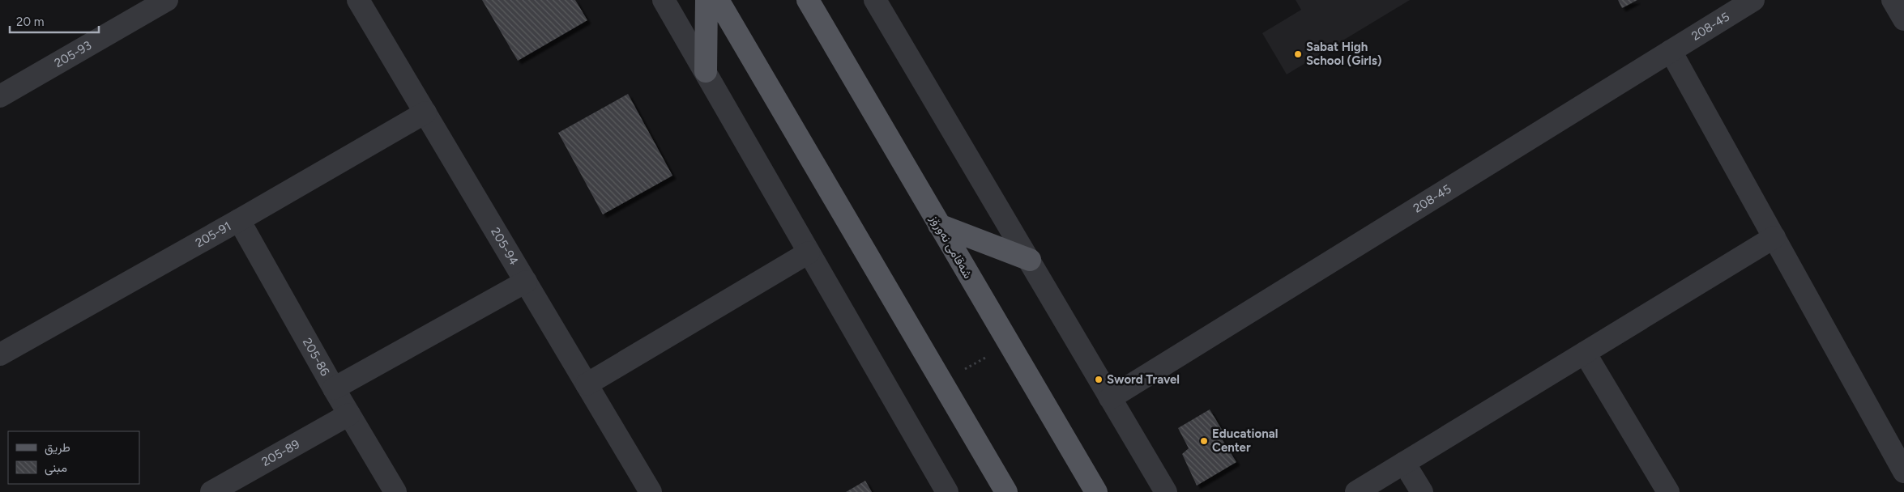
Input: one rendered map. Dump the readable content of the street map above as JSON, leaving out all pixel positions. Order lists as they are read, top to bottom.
{
  "streets": {
    "main road": ["شەقامی نەورۆز"],
    "street": [
      "208-45",
      "205-93",
      "205-91",
      "205-94",
      "205-86",
      "205-89"
    ]
  },
  "crossings": [
    ["205-91", "205-94"],
    ["205-91", "205-86"],
    ["205-86", "205-89"]
  ],
  "places": ["Sabat High School (Girls)", "Sword Travel", "Educational Center"],
  "legend": ["طريق", "مبنى"],
  "scale_bar": "20 m"
}
